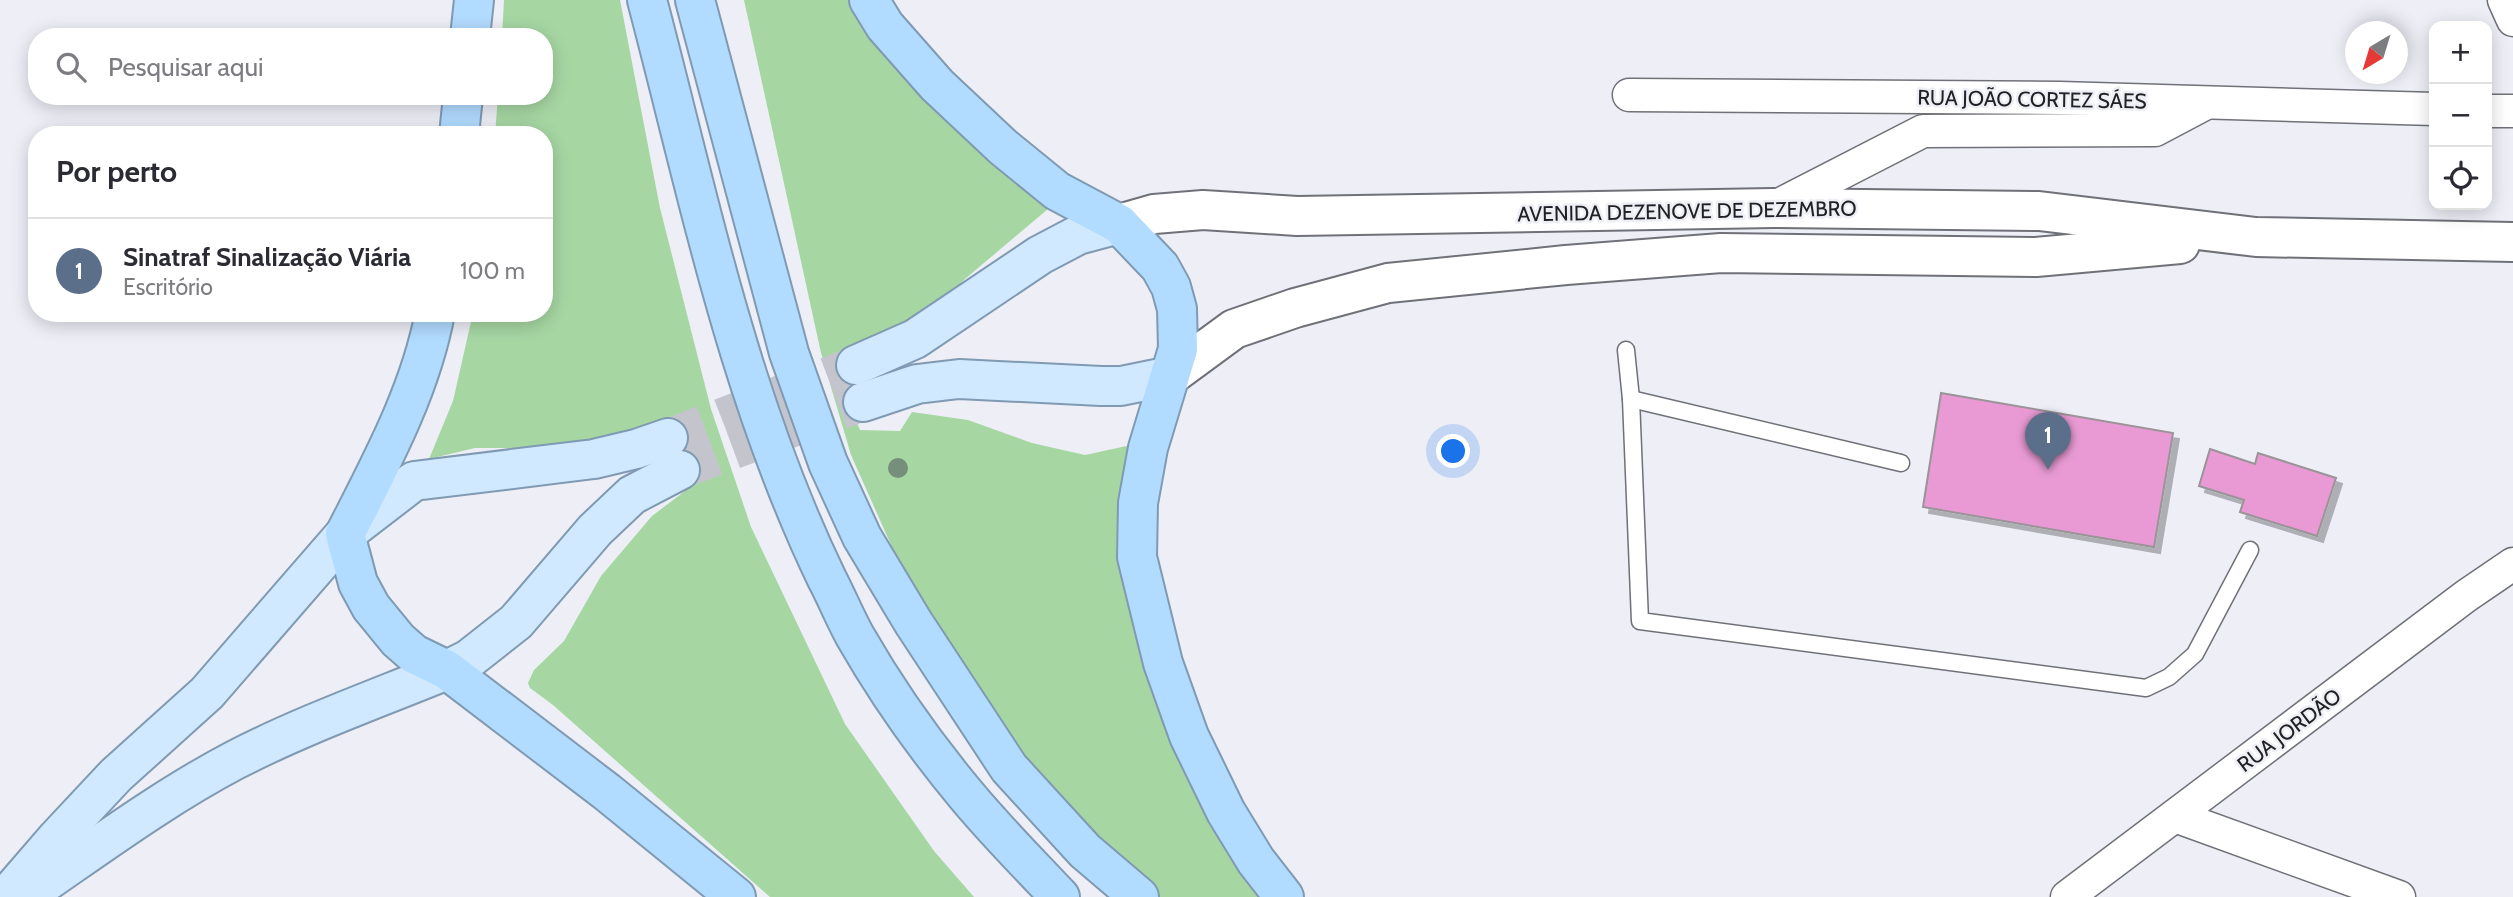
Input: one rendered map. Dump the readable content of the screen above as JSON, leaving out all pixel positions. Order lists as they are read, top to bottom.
{
  "streets": {
    "main road": ["AVENIDA DEZENOVE DE DEZEMBRO"],
    "street": ["RUA JOÃO CORTEZ SÁES", "RUA JORDÃO"]
  },
  "north": "bottom left",
  "page": {
    "map_buttons": ["+", "−"],
    "search": "Pesquisar aqui",
    "heading": "Por perto",
    "list": [
      {
        "mark": "1",
        "name": "Sinatraf Sinalização Viária",
        "note": "Escritório",
        "value": "100 m"
      }
    ],
    "pins": "1"
  }
}
